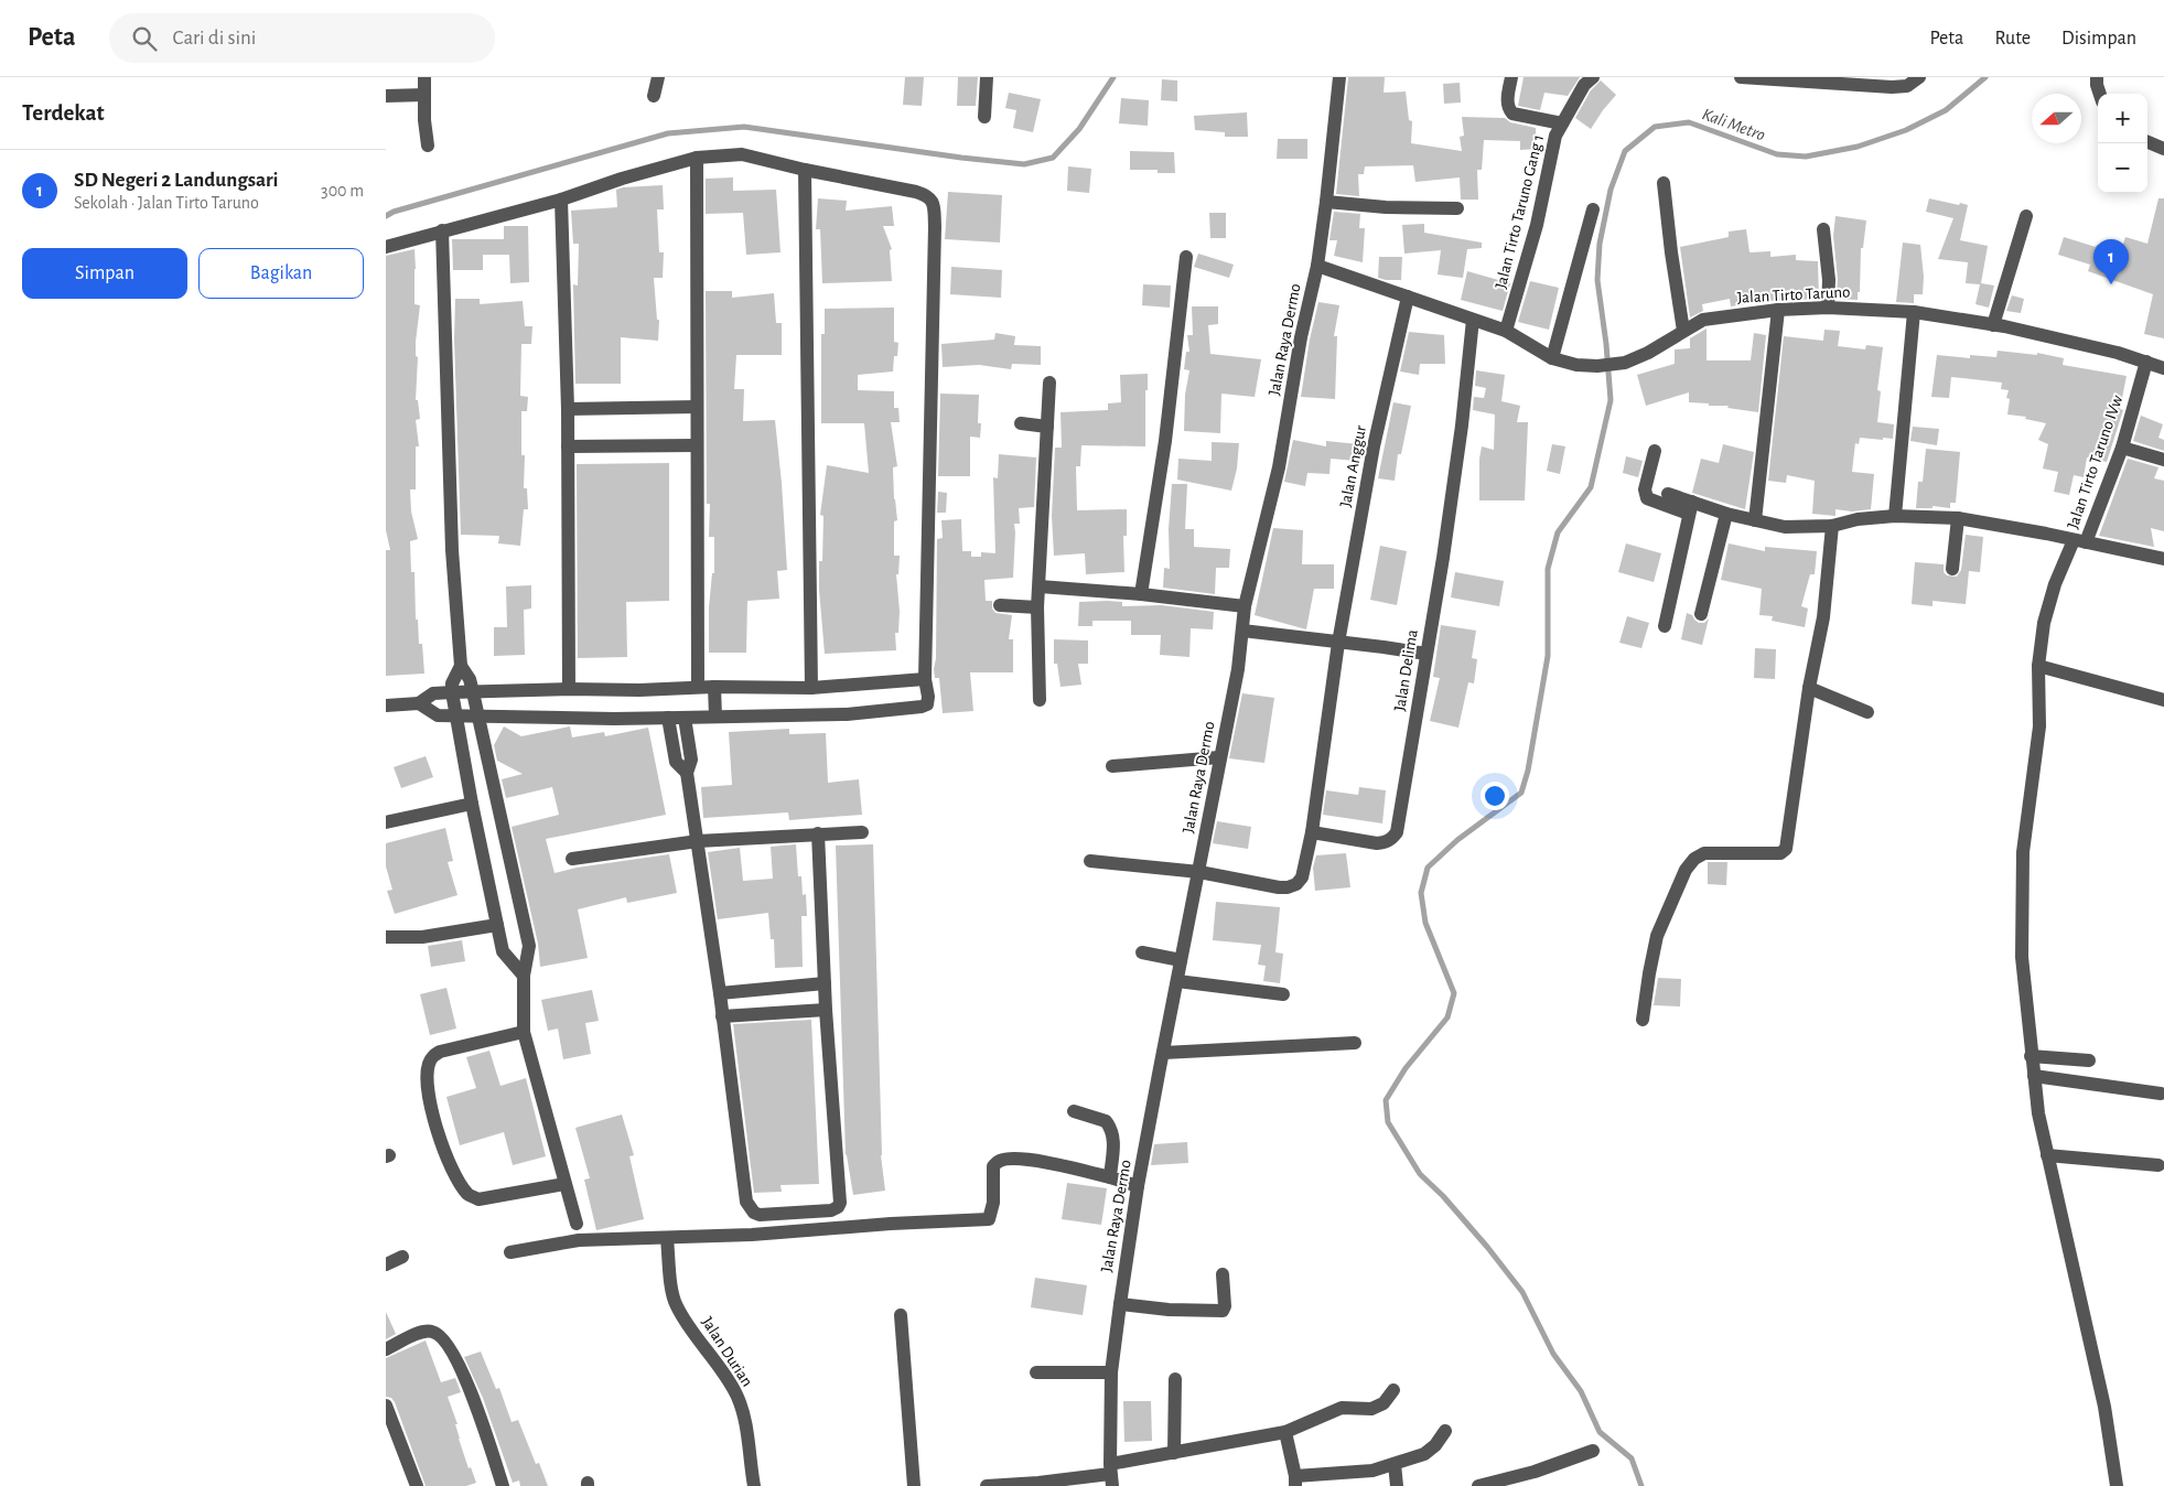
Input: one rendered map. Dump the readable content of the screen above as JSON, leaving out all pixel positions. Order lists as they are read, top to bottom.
{
  "streets": {
    "street": [
      "Jalan Tirto Taruno Gang 1",
      "Jalan Tirto Taruno",
      "Jalan Raya Dermo",
      "Jalan Tirto Taruno IVw",
      "Jalan Anggur",
      "Jalan Delima",
      "Jalan Durian"
    ]
  },
  "crossings": [
    ["Jalan Tirto Taruno Gang 1", "Jalan Tirto Taruno"],
    ["Jalan Tirto Taruno", "Jalan Raya Dermo"],
    ["Jalan Tirto Taruno", "Jalan Tirto Taruno IVw"],
    ["Jalan Tirto Taruno", "Jalan Anggur"],
    ["Jalan Tirto Taruno", "Jalan Delima"],
    ["Jalan Raya Dermo", "Jalan Anggur"],
    ["Jalan Anggur", "Jalan Delima"]
  ],
  "water": ["Kali Metro"],
  "north": "left",
  "page": {
    "header": "Peta",
    "search": "Cari di sini",
    "nav": ["Peta", "Rute", "Disimpan"],
    "heading": "Terdekat",
    "map_buttons": ["+", "−"],
    "list": [
      {
        "mark": "1",
        "name": "SD Negeri 2 Landungsari",
        "note": "Sekolah · Jalan Tirto Taruno",
        "value": "300 m"
      }
    ],
    "buttons": ["Simpan", "Bagikan"],
    "pins": "1"
  }
}
